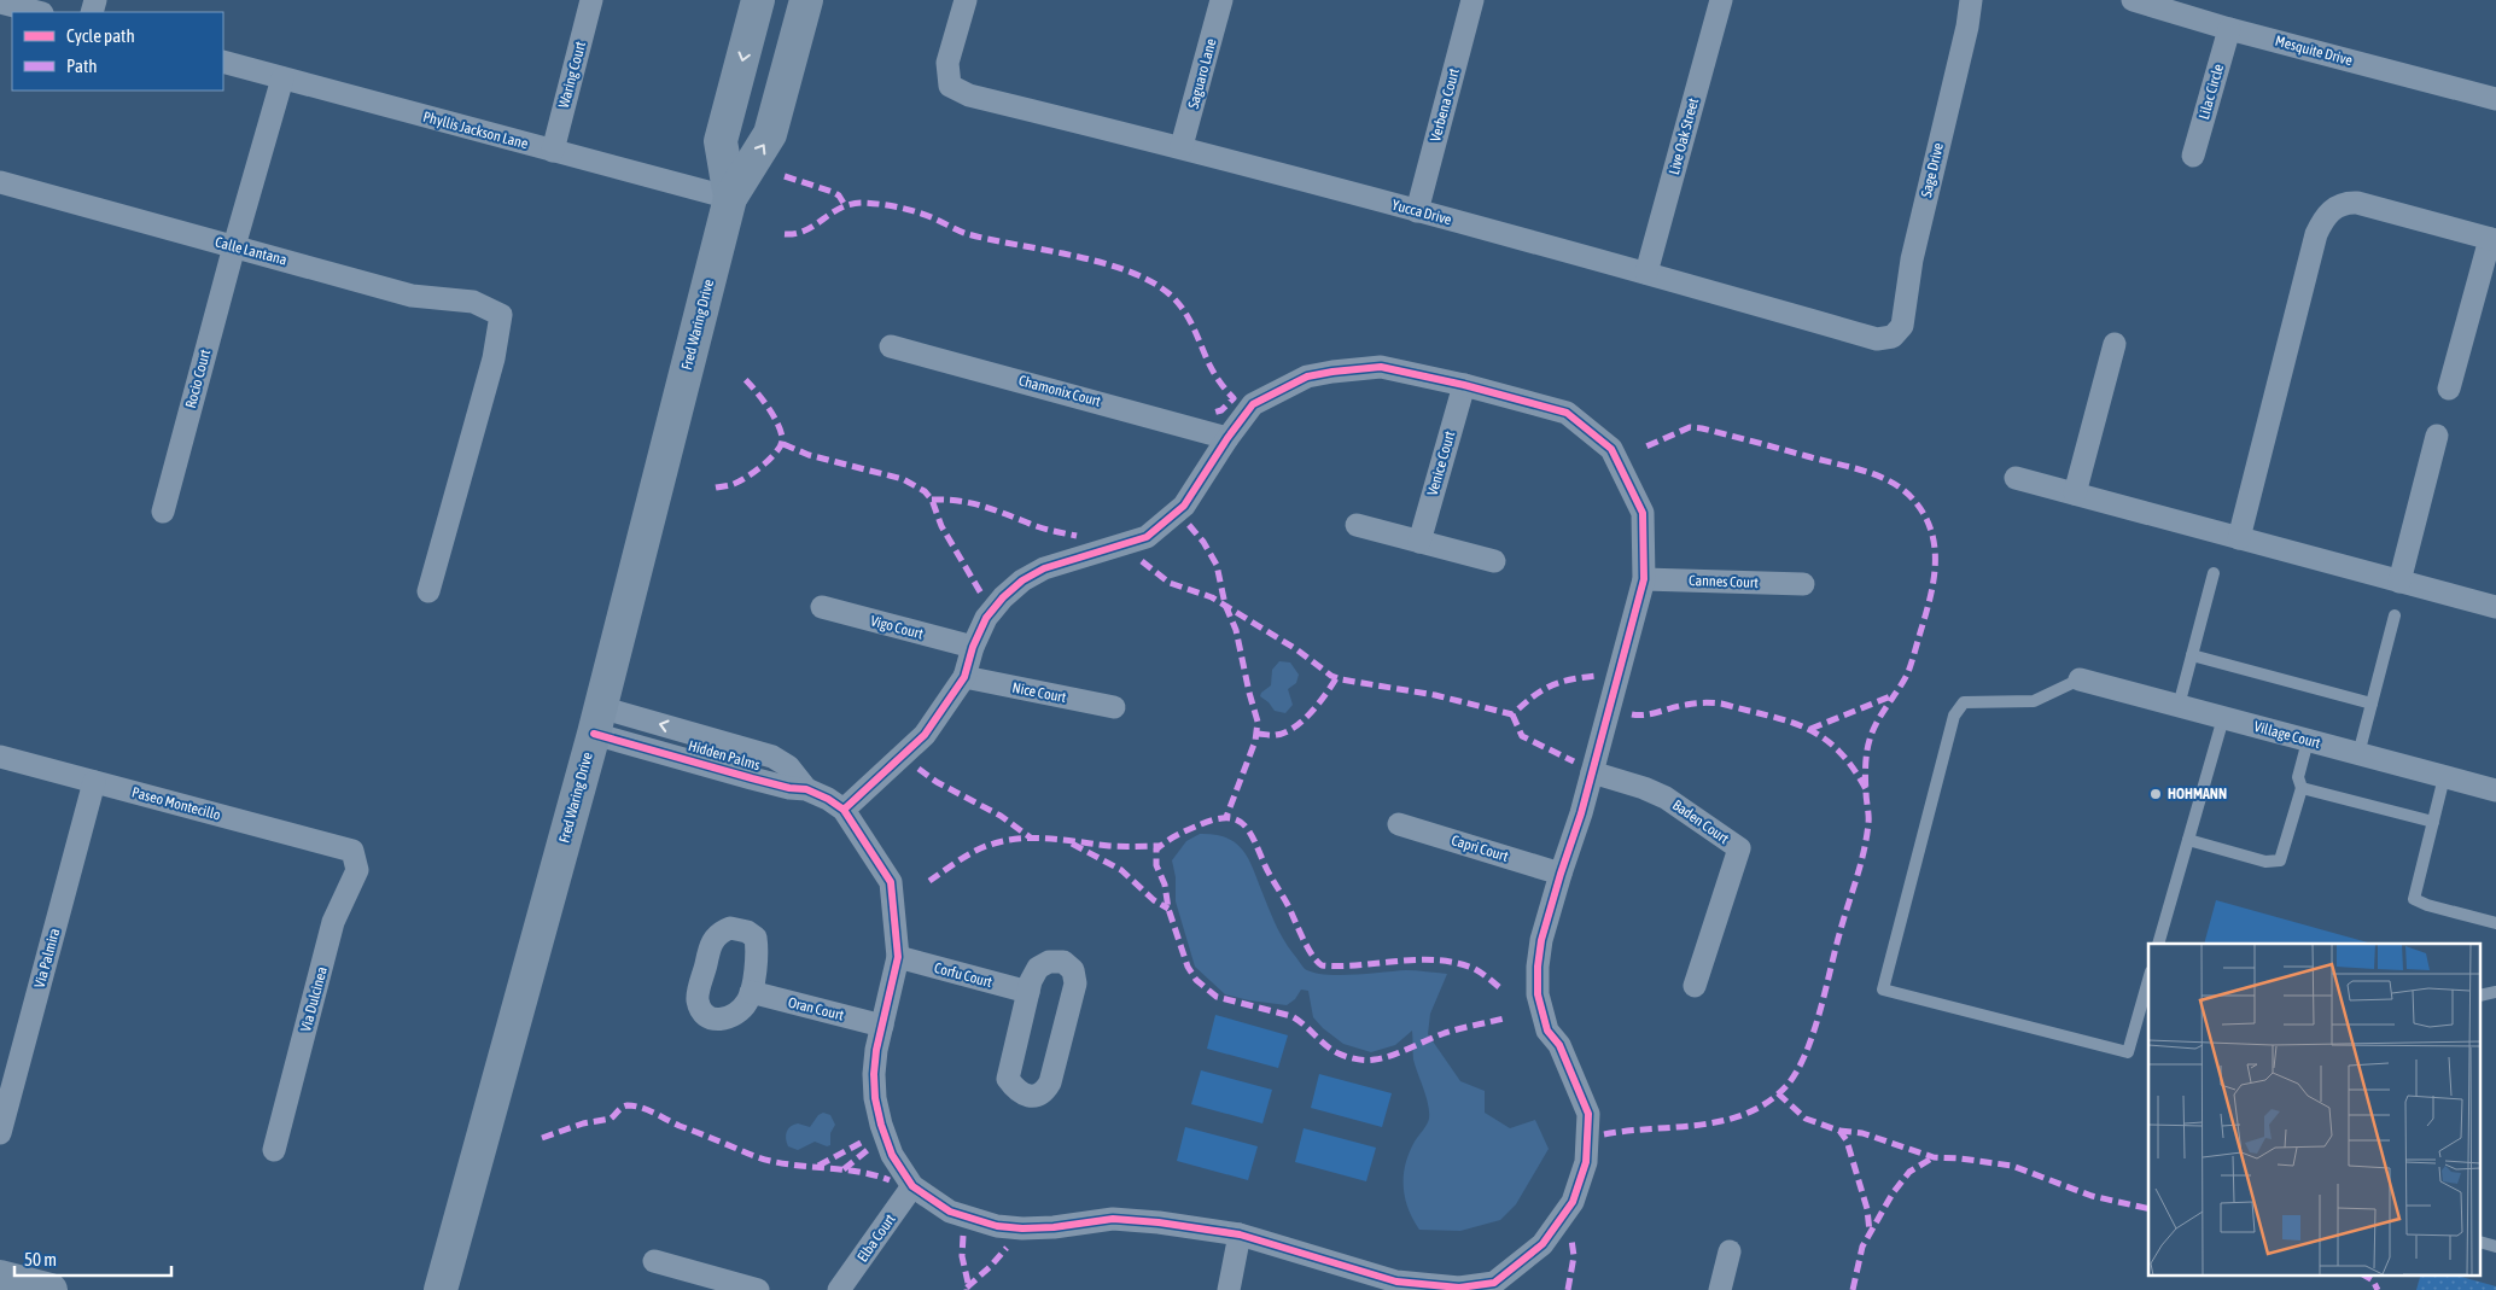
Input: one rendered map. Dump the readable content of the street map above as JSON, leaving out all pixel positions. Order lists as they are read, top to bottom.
{
  "streets": {
    "main road": ["Fred Waring Drive"],
    "street": [
      "Mesquite Drive",
      "Saguaro Lane",
      "Waring Court",
      "Lilac Circle",
      "Verbena Court",
      "Phyllis Jackson Lane",
      "Live Oak Street",
      "Sage Drive",
      "Yucca Drive",
      "Calle Lantana",
      "Rocio Court",
      "Chamonix Court",
      "Venice Court",
      "Cannes Court",
      "Vigo Court",
      "Nice Court",
      "Village Court",
      "Hidden Palms",
      "Paseo Montecillo",
      "Baden Court",
      "Capri Court",
      "Via Palmira",
      "Corfu Court",
      "Via Dulcinea",
      "Oran Court",
      "Elba Court"
    ]
  },
  "crossings": [
    ["Mesquite Drive", "Lilac Circle"],
    ["Saguaro Lane", "Yucca Drive"],
    ["Waring Court", "Phyllis Jackson Lane"],
    ["Verbena Court", "Yucca Drive"],
    ["Phyllis Jackson Lane", "Fred Waring Drive"],
    ["Phyllis Jackson Lane", "Rocio Court"],
    ["Live Oak Street", "Yucca Drive"],
    ["Sage Drive", "Yucca Drive"],
    ["Calle Lantana", "Rocio Court"],
    ["Fred Waring Drive", "Hidden Palms"],
    ["Paseo Montecillo", "Via Palmira"],
    ["Paseo Montecillo", "Via Dulcinea"]
  ],
  "places": ["HOHMANN"],
  "legend": ["Cycle path", "Path"],
  "scale_bar": "50 m"
}
